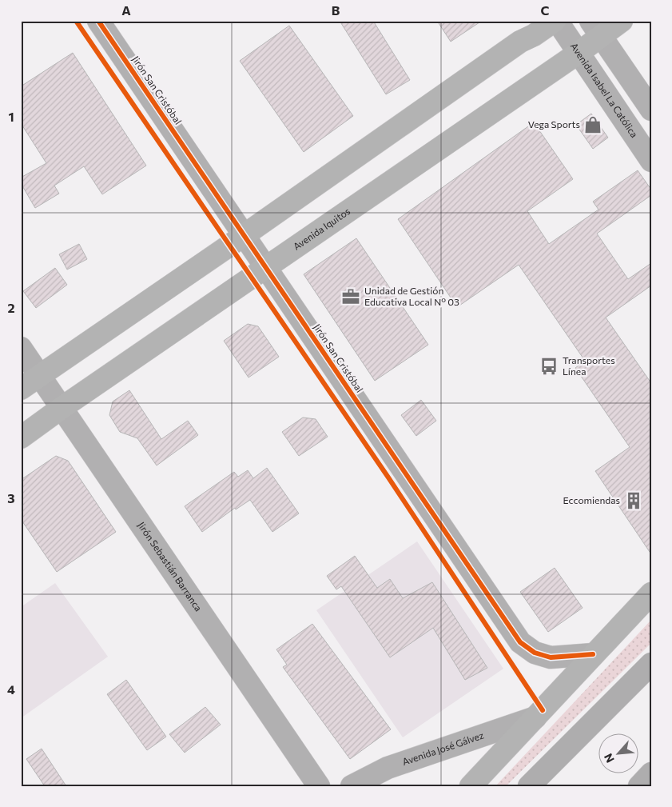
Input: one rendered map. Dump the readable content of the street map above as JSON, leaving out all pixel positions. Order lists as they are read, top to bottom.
{
  "streets": {
    "main road": ["Avenida Iquitos"],
    "street": [
      "Jirón San Cristóbal",
      "Avenida Isabel La Católica",
      "Jirón Sebastián Barranca",
      "Avenida José Gálvez"
    ]
  },
  "crossings": [
    ["Jirón San Cristóbal", "Avenida Iquitos"],
    ["Avenida Isabel La Católica", "Avenida Iquitos"],
    ["Avenida Iquitos", "Jirón Sebastián Barranca"]
  ],
  "places": {
    "shop": ["Vega Sports"],
    "office": ["Unidad de Gestión Educativa Local N° 03"],
    "bus stop": ["Transportes Línea"],
    "building": ["Eccomiendas"]
  },
  "north": "bottom left",
  "grid": {
    "columns": ["A", "B", "C"],
    "rows": [
      "1",
      "2",
      "3",
      "4"
    ]
  }
}
